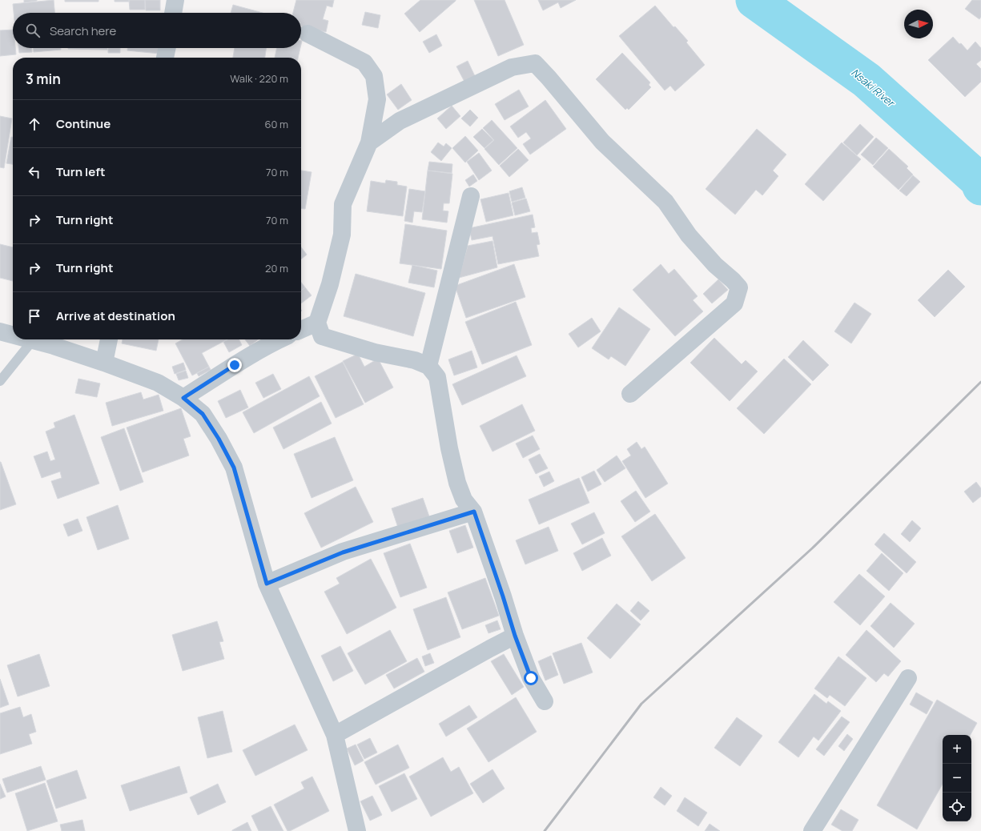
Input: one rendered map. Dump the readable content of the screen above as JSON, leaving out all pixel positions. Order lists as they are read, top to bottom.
{
  "water": ["Nsaki River"],
  "north": "right",
  "page": {
    "search": "Search here",
    "heading": ["3 min", "Walk · 220 m"],
    "list": [
      ["Continue", "60 m"],
      ["Turn left", "70 m"],
      ["Turn right", "70 m"],
      ["Turn right", "20 m"],
      "Arrive at destination"
    ],
    "map_buttons": ["+", "−"]
  }
}
